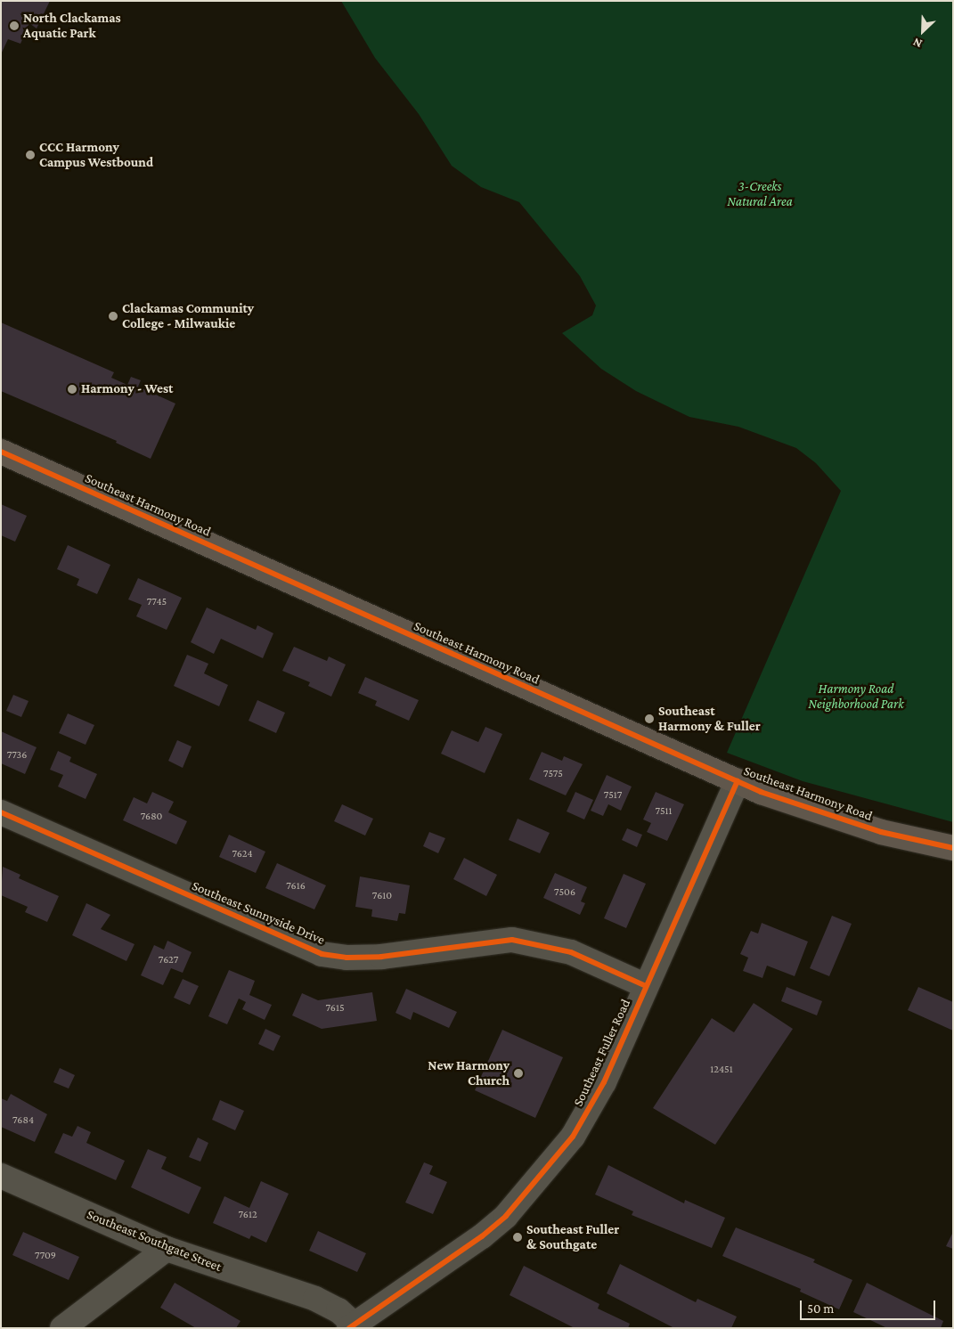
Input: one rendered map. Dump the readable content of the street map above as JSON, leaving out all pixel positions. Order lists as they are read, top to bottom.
{
  "streets": {
    "main road": ["Southeast Harmony Road"],
    "street": ["Southeast Sunnyside Drive", "Southeast Fuller Road", "Southeast Southgate Street"]
  },
  "crossings": [
    ["Southeast Harmony Road", "Southeast Fuller Road"],
    ["Southeast Sunnyside Drive", "Southeast Fuller Road"],
    ["Southeast Fuller Road", "Southeast Southgate Street"]
  ],
  "parks": ["3-Creeks Natural Area", "Harmony Road Neighborhood Park"],
  "places": [
    "North Clackamas Aquatic Park",
    "CCC Harmony Campus Westbound",
    "Clackamas Community College - Milwaukie",
    "Harmony - West",
    "Southeast Harmony & Fuller",
    "New Harmony Church",
    "Southeast Fuller & Southgate"
  ],
  "house_numbers": [
    "7745",
    "7736",
    "7575",
    "7517",
    "7511",
    "7680",
    "7624",
    "7616",
    "7506",
    "7610",
    "7627",
    "7615",
    "12451",
    "7684",
    "7612",
    "7709"
  ],
  "scale_bar": "50 m",
  "north": "bottom left"
}
